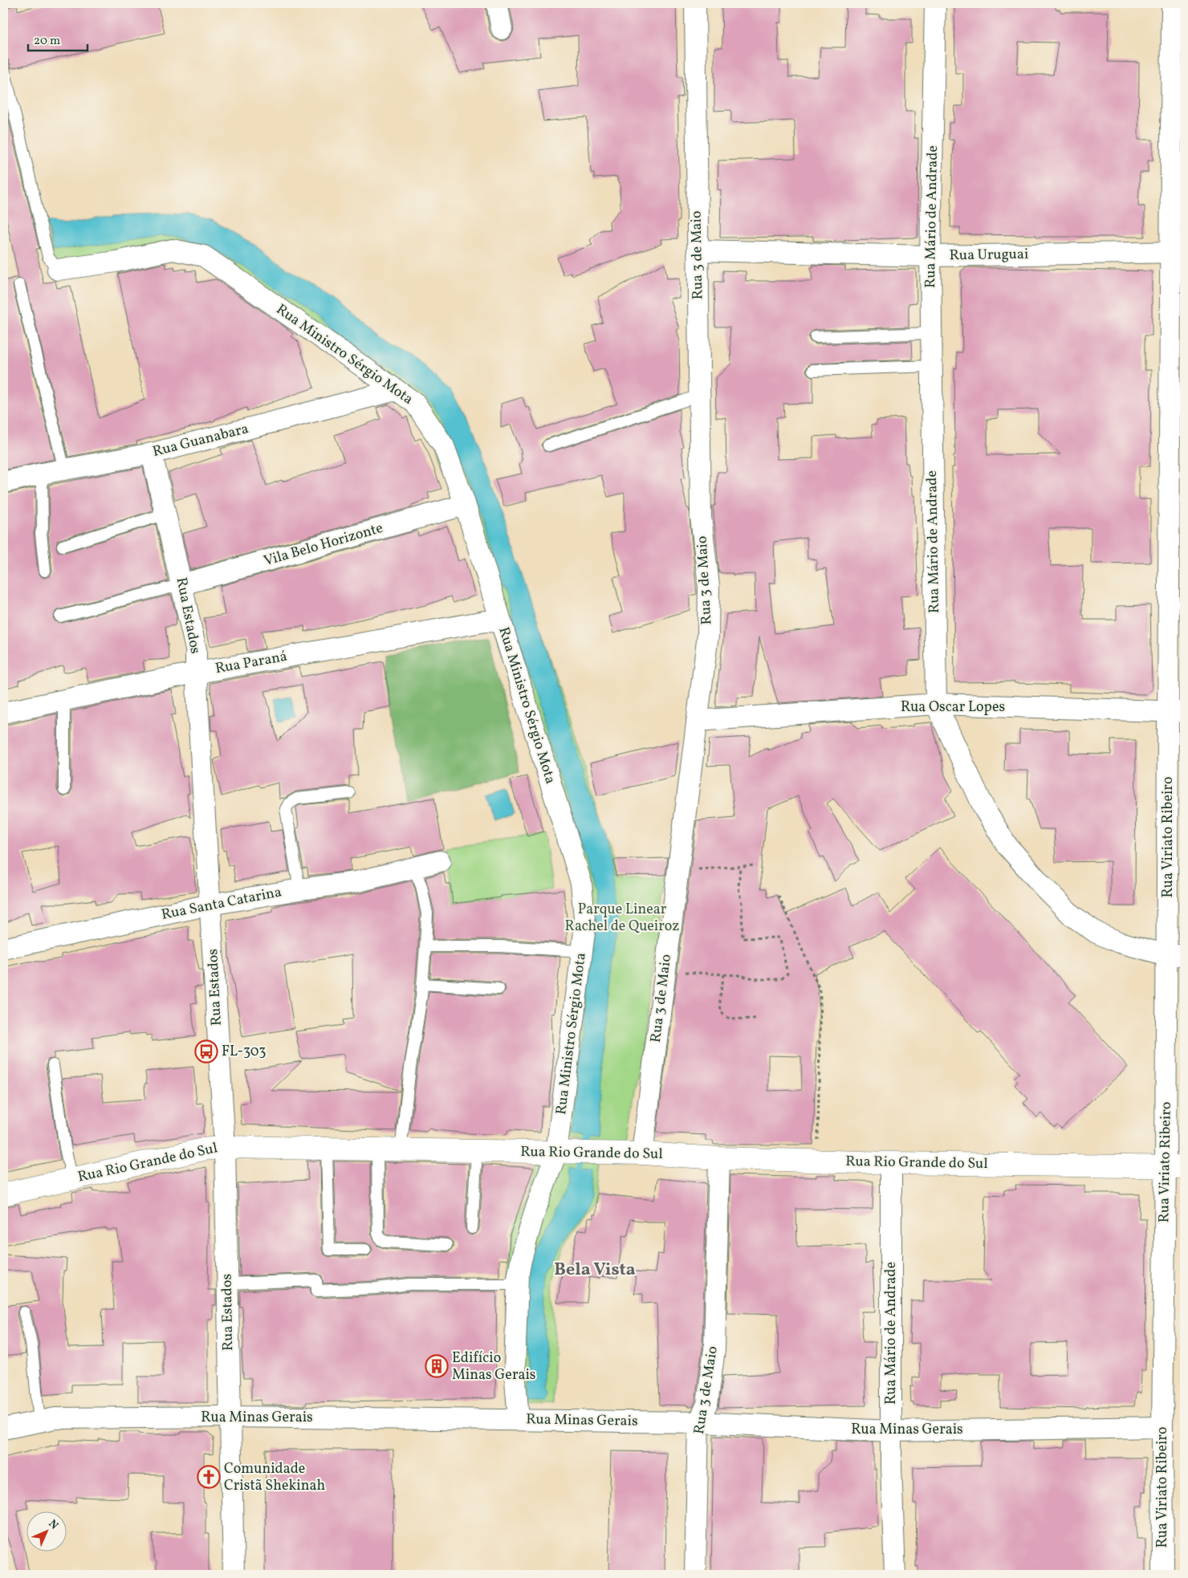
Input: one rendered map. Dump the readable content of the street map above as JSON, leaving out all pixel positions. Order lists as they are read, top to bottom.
{
  "streets": {
    "street": [
      "Rua Mário de Andrade",
      "Rua 3 de Maio",
      "Rua Uruguai",
      "Rua Ministro Sérgio Mota",
      "Rua Guanabara",
      "Vila Belo Horizonte",
      "Rua Estados",
      "Rua Paraná",
      "Rua Oscar Lopes",
      "Rua Viriato Ribeiro",
      "Rua Santa Catarina",
      "Rua Rio Grande do Sul",
      "Rua Minas Gerais"
    ]
  },
  "crossings": [
    ["Rua Mário de Andrade", "Rua Uruguai"],
    ["Rua Mário de Andrade", "Rua Oscar Lopes"],
    ["Rua Mário de Andrade", "Rua Viriato Ribeiro"],
    ["Rua Mário de Andrade", "Rua Rio Grande do Sul"],
    ["Rua Mário de Andrade", "Rua Minas Gerais"],
    ["Rua 3 de Maio", "Rua Uruguai"],
    ["Rua 3 de Maio", "Rua Oscar Lopes"],
    ["Rua 3 de Maio", "Rua Rio Grande do Sul"],
    ["Rua 3 de Maio", "Rua Minas Gerais"],
    ["Rua Uruguai", "Rua Viriato Ribeiro"],
    ["Rua Ministro Sérgio Mota", "Rua Guanabara"],
    ["Rua Ministro Sérgio Mota", "Vila Belo Horizonte"],
    ["Rua Ministro Sérgio Mota", "Rua Paraná"],
    ["Rua Ministro Sérgio Mota", "Rua Rio Grande do Sul"],
    ["Rua Ministro Sérgio Mota", "Rua Minas Gerais"],
    ["Rua Guanabara", "Rua Estados"],
    ["Vila Belo Horizonte", "Rua Estados"],
    ["Rua Estados", "Rua Paraná"],
    ["Rua Estados", "Rua Santa Catarina"],
    ["Rua Estados", "Rua Rio Grande do Sul"],
    ["Rua Estados", "Rua Minas Gerais"],
    ["Rua Oscar Lopes", "Rua Viriato Ribeiro"],
    ["Rua Viriato Ribeiro", "Rua Rio Grande do Sul"],
    ["Rua Viriato Ribeiro", "Rua Minas Gerais"]
  ],
  "districts": ["Bela Vista"],
  "parks": ["Parque Linear Rachel de Queiroz"],
  "places": {
    "bus stop": ["FL-303"],
    "building": ["Edifício Minas Gerais"],
    "church": ["Comunidade Cristã Shekinah"]
  },
  "scale_bar": "20 m",
  "north": "top right"
}
